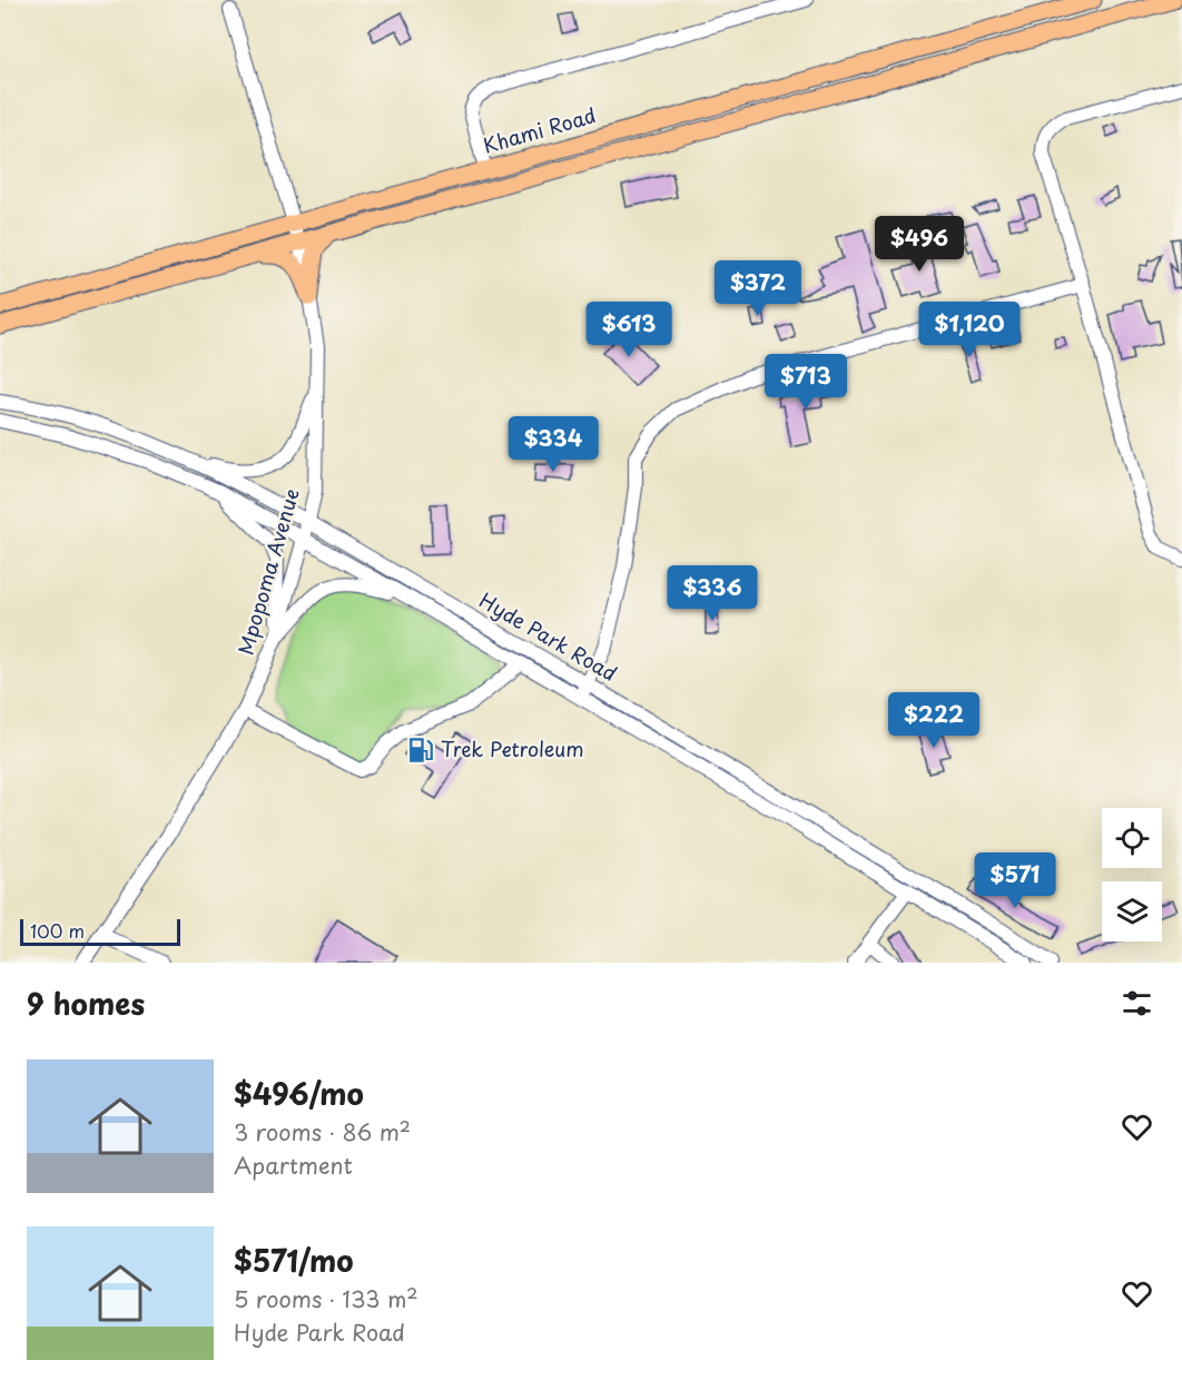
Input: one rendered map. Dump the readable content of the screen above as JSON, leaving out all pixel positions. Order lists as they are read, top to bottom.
{
  "streets": {
    "main road": ["Khami Road"],
    "street": ["Mpopoma Avenue", "Hyde Park Road"]
  },
  "crossings": [
    ["Khami Road", "Mpopoma Avenue"],
    ["Mpopoma Avenue", "Hyde Park Road"]
  ],
  "places": {
    "fuel station": ["Trek Petroleum"]
  },
  "scale_bar": "100 m",
  "page": {
    "price": [
      "$496",
      "$372",
      "$613",
      "$1,120",
      "$713",
      "$334",
      "$336",
      "$222",
      "$571"
    ],
    "scale": "100 m",
    "heading": "9 homes",
    "list": [
      {
        "name": "$496/mo",
        "note": "3 rooms · 86 m² · Apartment"
      },
      {
        "name": "$571/mo",
        "note": "5 rooms · 133 m² · Hyde Park Road"
      }
    ]
  }
}
